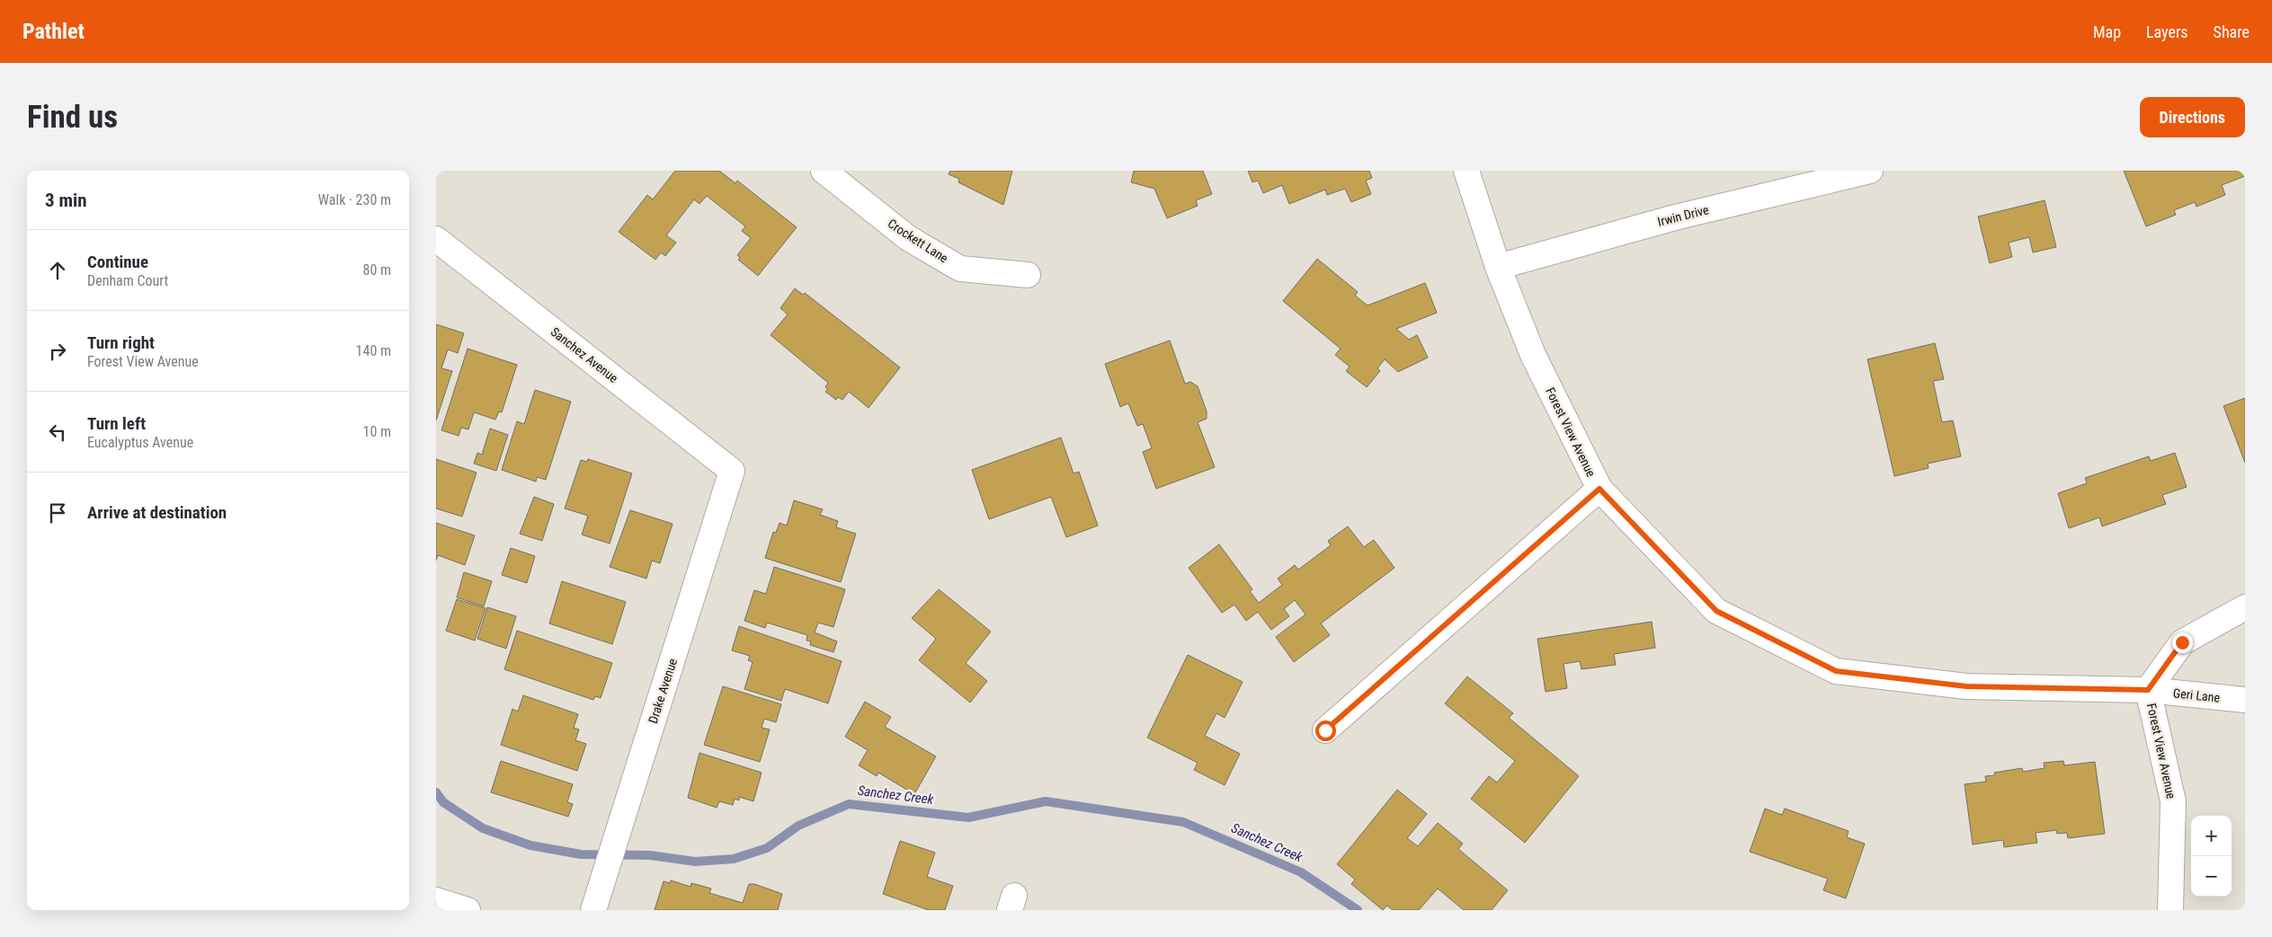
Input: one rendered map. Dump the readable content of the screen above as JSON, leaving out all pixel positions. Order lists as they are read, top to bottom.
{
  "streets": {
    "street": [
      "Irwin Drive",
      "Crockett Lane",
      "Sanchez Avenue",
      "Forest View Avenue",
      "Drake Avenue",
      "Geri Lane"
    ]
  },
  "crossings": [
    ["Irwin Drive", "Forest View Avenue"],
    ["Sanchez Avenue", "Drake Avenue"],
    ["Forest View Avenue", "Geri Lane"]
  ],
  "water": ["Sanchez Creek"],
  "page": {
    "header": "Pathlet",
    "nav": ["Map", "Layers", "Share"],
    "buttons": "Directions",
    "title": "Find us",
    "heading": ["3 min", "Walk · 230 m"],
    "list": [
      ["Continue", "Denham Court", "80 m"],
      ["Turn right", "Forest View Avenue", "140 m"],
      ["Turn left", "Eucalyptus Avenue", "10 m"],
      "Arrive at destination"
    ],
    "map_buttons": ["+", "−"]
  }
}
